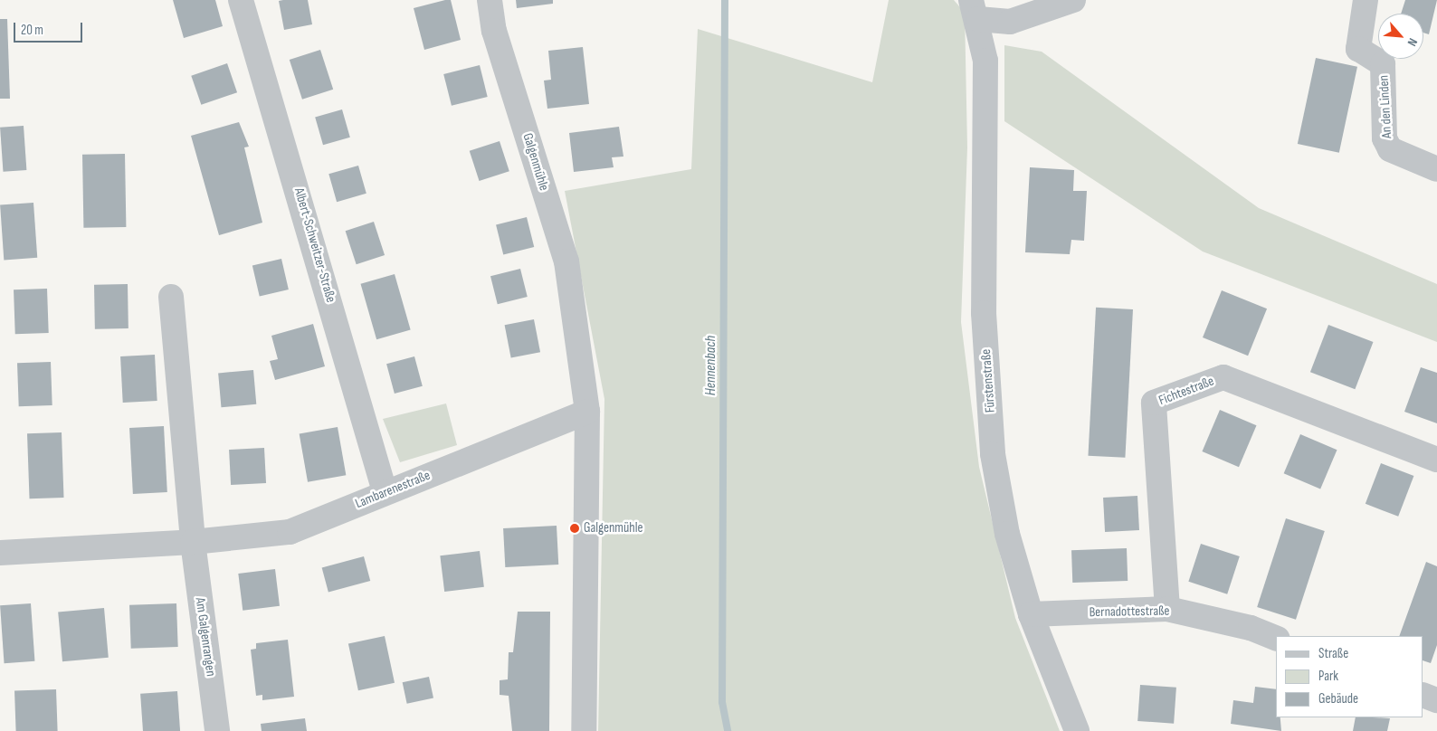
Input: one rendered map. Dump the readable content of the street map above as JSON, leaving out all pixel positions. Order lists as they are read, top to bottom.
{
  "streets": {
    "street": [
      "An den Linden",
      "Galgenmühle",
      "Albert-Schweitzer-Straße",
      "Fürstenstraße",
      "Fichtestraße",
      "Lambarenestraße",
      "Bernadottestraße",
      "Am Galgenrangen"
    ]
  },
  "crossings": [
    ["Galgenmühle", "Lambarenestraße"],
    ["Albert-Schweitzer-Straße", "Lambarenestraße"],
    ["Fürstenstraße", "Bernadottestraße"],
    ["Fichtestraße", "Bernadottestraße"],
    ["Lambarenestraße", "Am Galgenrangen"]
  ],
  "water": ["Hennenbach"],
  "places": ["Galgenmühle"],
  "legend": ["Straße", "Park", "Gebäude"],
  "scale_bar": "20 m",
  "north": "bottom right"
}
